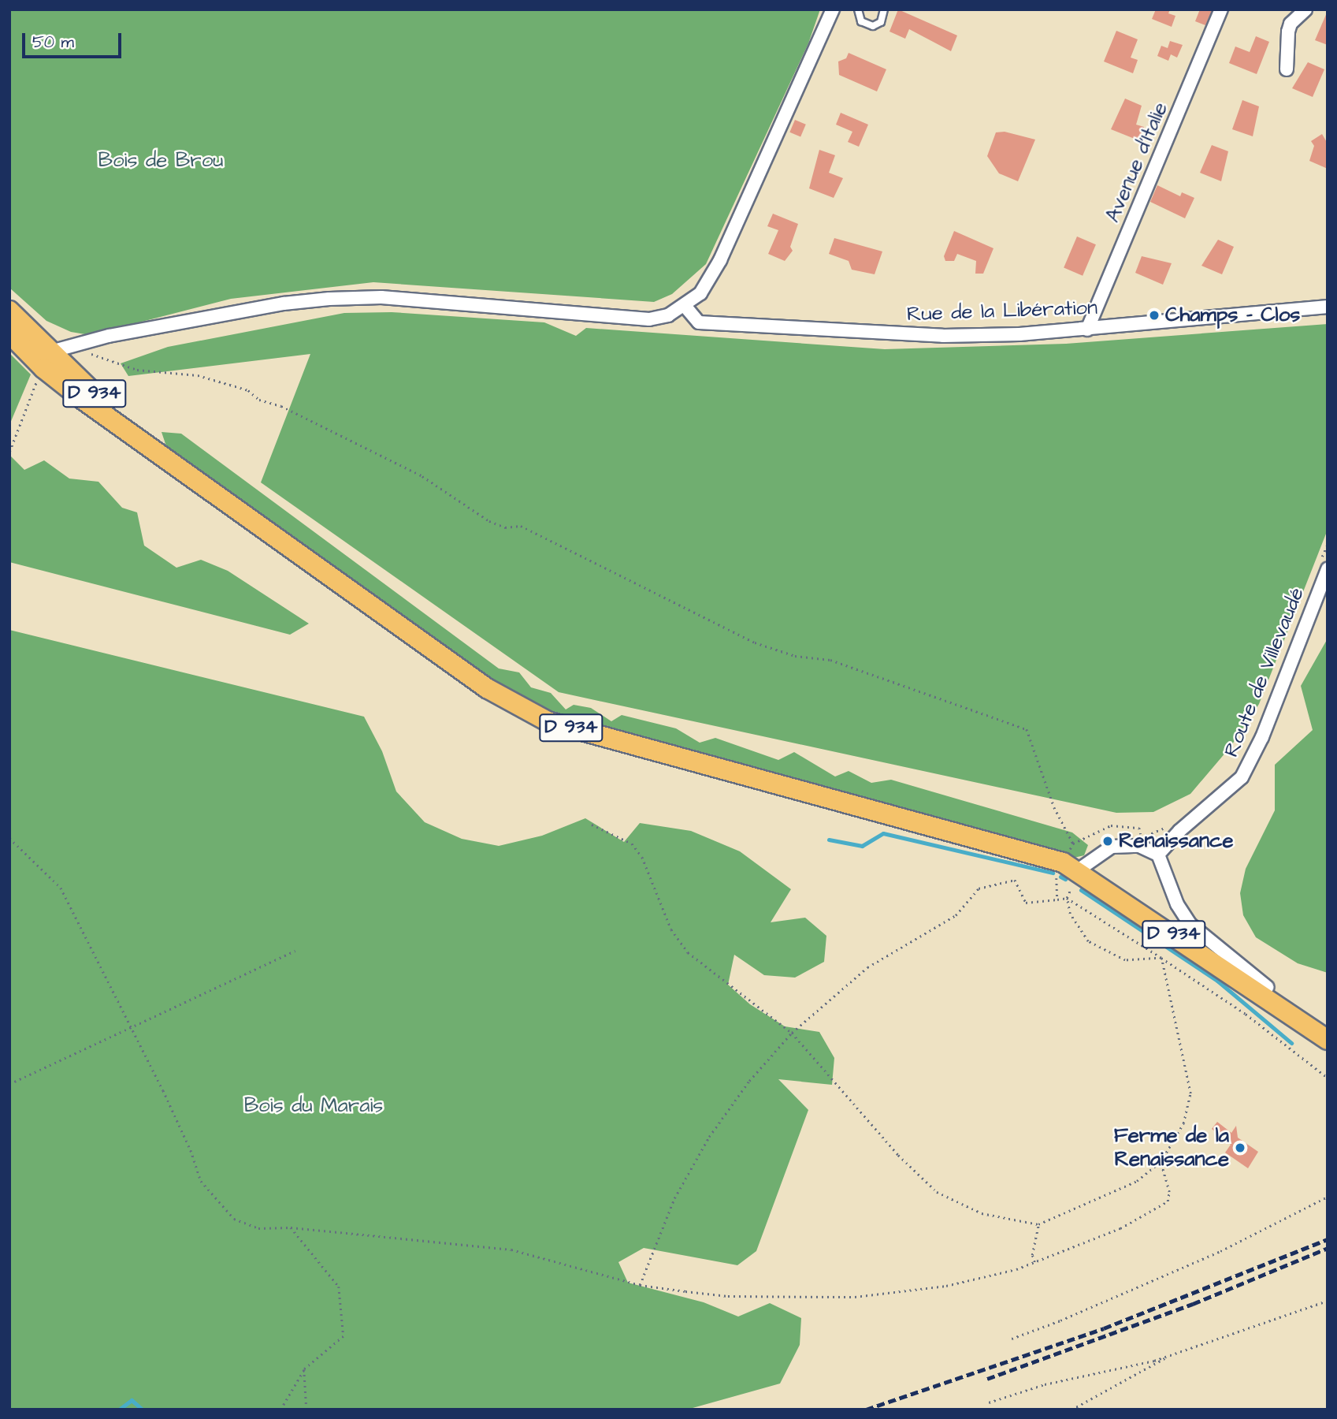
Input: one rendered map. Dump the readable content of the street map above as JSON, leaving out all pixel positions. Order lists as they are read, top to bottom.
{
  "streets": {
    "main road": ["D 934"],
    "street": ["Avenue d'Italie", "Rue de la Libération", "Route de Villevaudé"]
  },
  "crossings": [
    ["Avenue d'Italie", "Rue de la Libération"]
  ],
  "parks": ["Bois de Brou", "Bois du Marais"],
  "places": ["Champs - Clos", "Renaissance", "Ferme de la Renaissance"],
  "scale_bar": "50 m"
}
